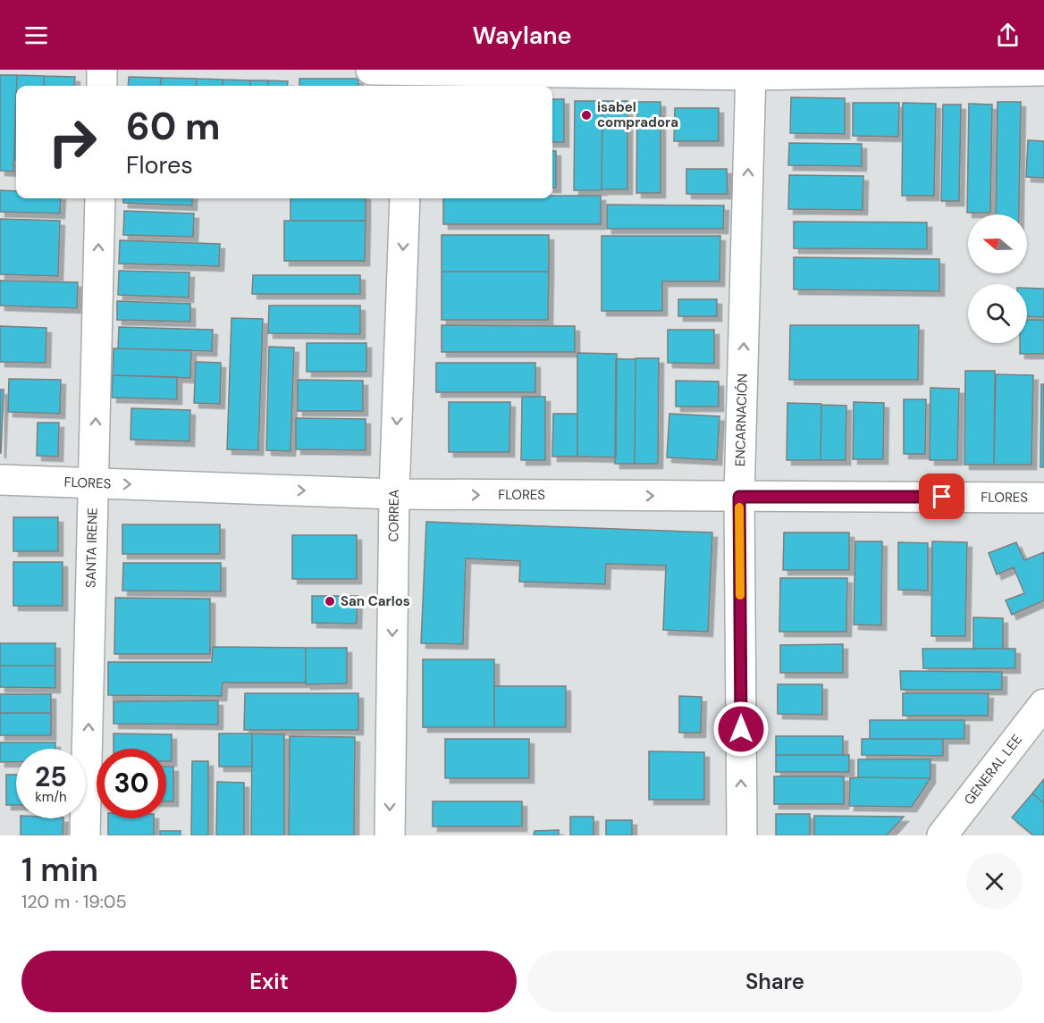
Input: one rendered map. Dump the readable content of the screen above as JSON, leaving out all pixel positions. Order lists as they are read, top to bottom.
{
  "streets": {
    "street": [
      "ENCARNACIÓN",
      "FLORES",
      "CORREA",
      "SANTA IRENE",
      "GENERAL LEE"
    ]
  },
  "crossings": [
    ["ENCARNACIÓN", "FLORES"],
    ["FLORES", "CORREA"],
    ["FLORES", "SANTA IRENE"]
  ],
  "one_way": [
    "ENCARNACIÓN",
    "FLORES",
    "CORREA",
    "SANTA IRENE"
  ],
  "places": ["isabel compradora", "San Carlos"],
  "north": "left",
  "page": {
    "header": "Waylane",
    "turn": ["60 m", "Flores"],
    "speed": "25 km/h",
    "limit": "30",
    "heading": ["1 min", "120 m · 19:05"],
    "buttons": ["Exit", "Share"]
  }
}
